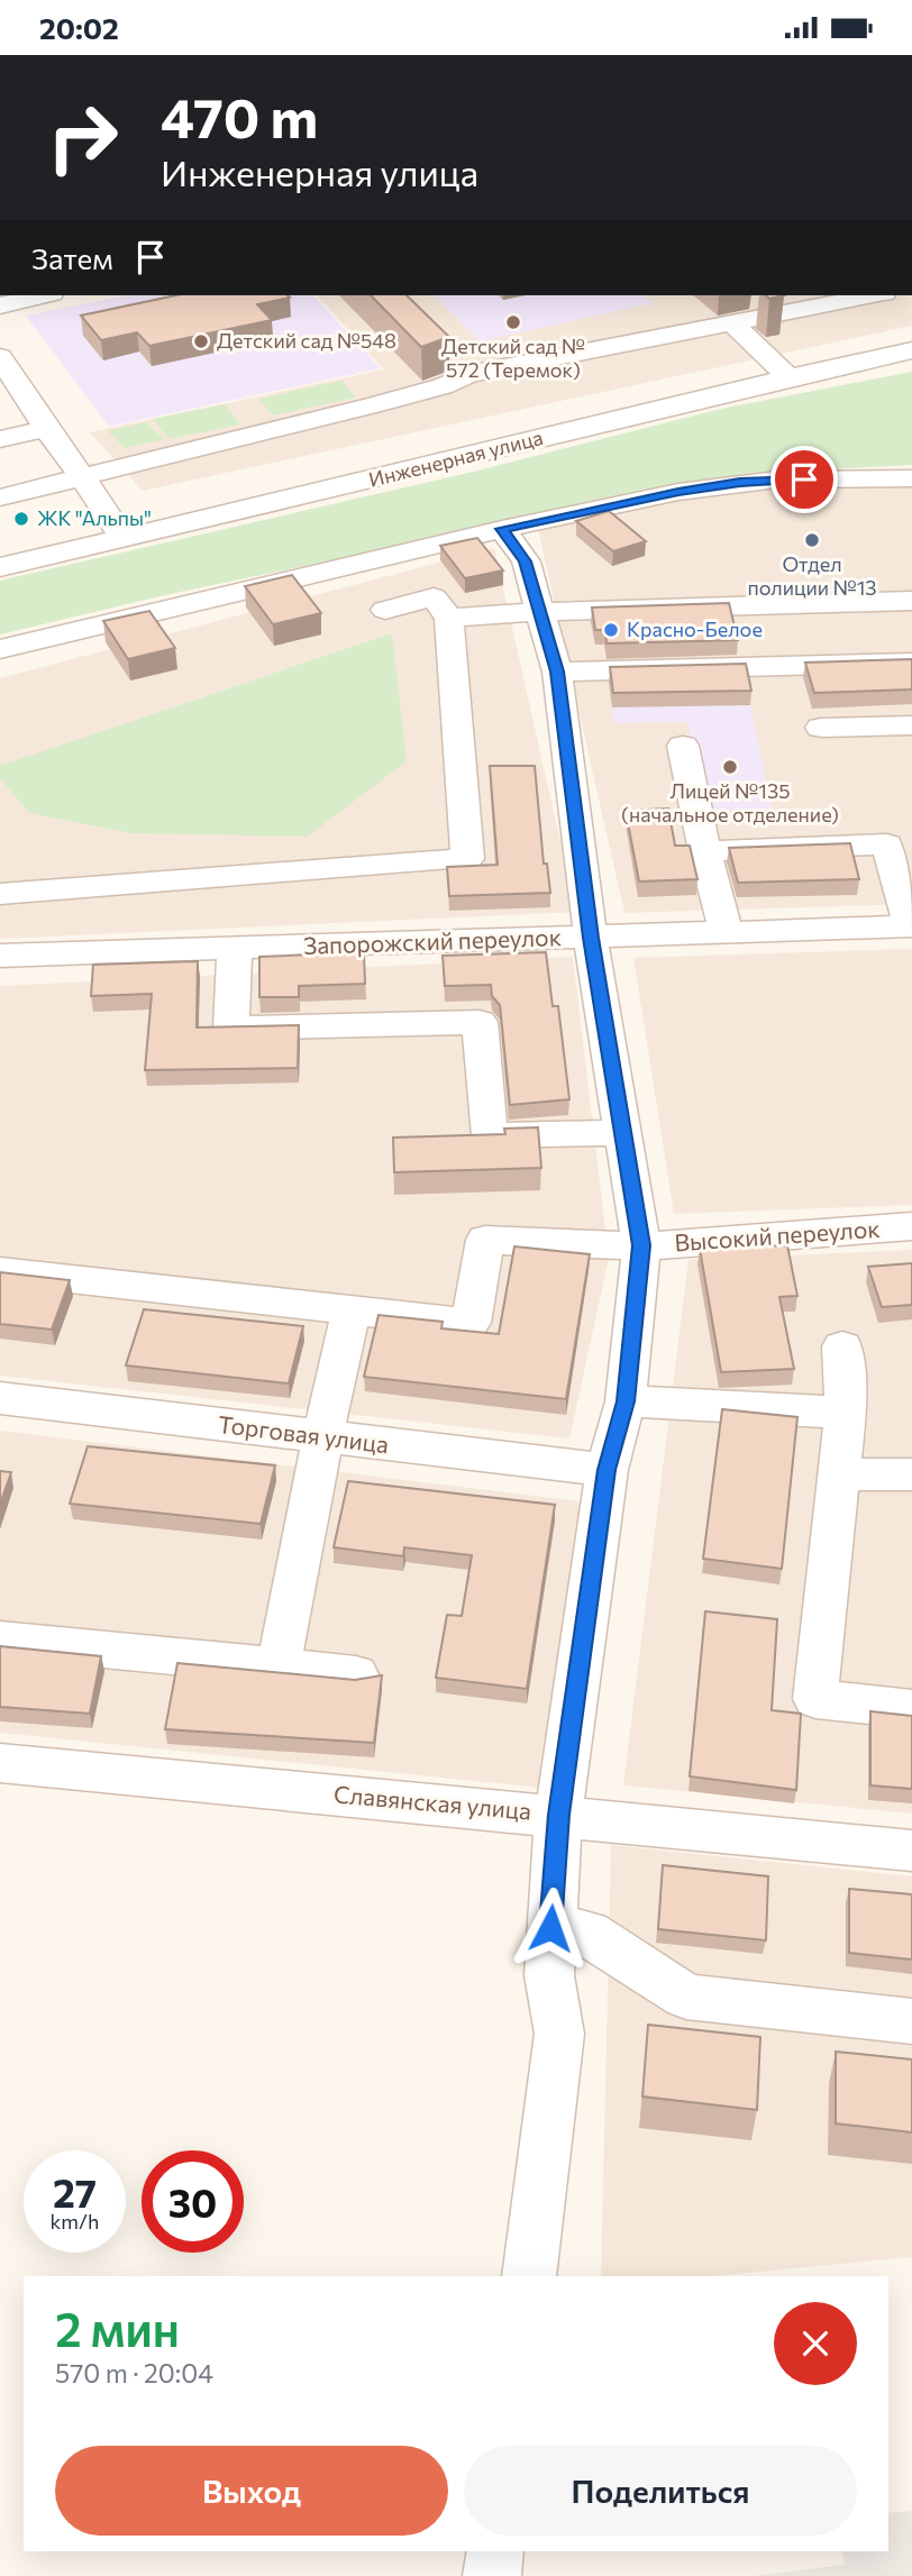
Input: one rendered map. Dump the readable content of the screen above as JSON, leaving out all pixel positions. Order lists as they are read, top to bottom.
{
  "streets": {
    "street": [
      "Инженерная улица",
      "Запорожский переулок",
      "Высокий переулок",
      "Торговая улица",
      "Славянская улица"
    ]
  },
  "places": [
    "Детский сад № 572 (Теремок)",
    "Детский сад №548",
    "ЖК \"Альпы\"",
    "Отдел полиции №13",
    "Красно-Белое",
    "Лицей №135 (начальное отделение)"
  ],
  "page": {
    "status": "20:02",
    "turn": ["470 m", "Инженерная улица"],
    "then": "Затем",
    "speed": "27 km/h",
    "limit": "30",
    "heading": ["2 мин", "570 m · 20:04"],
    "buttons": ["Выход", "Поделиться"]
  }
}
